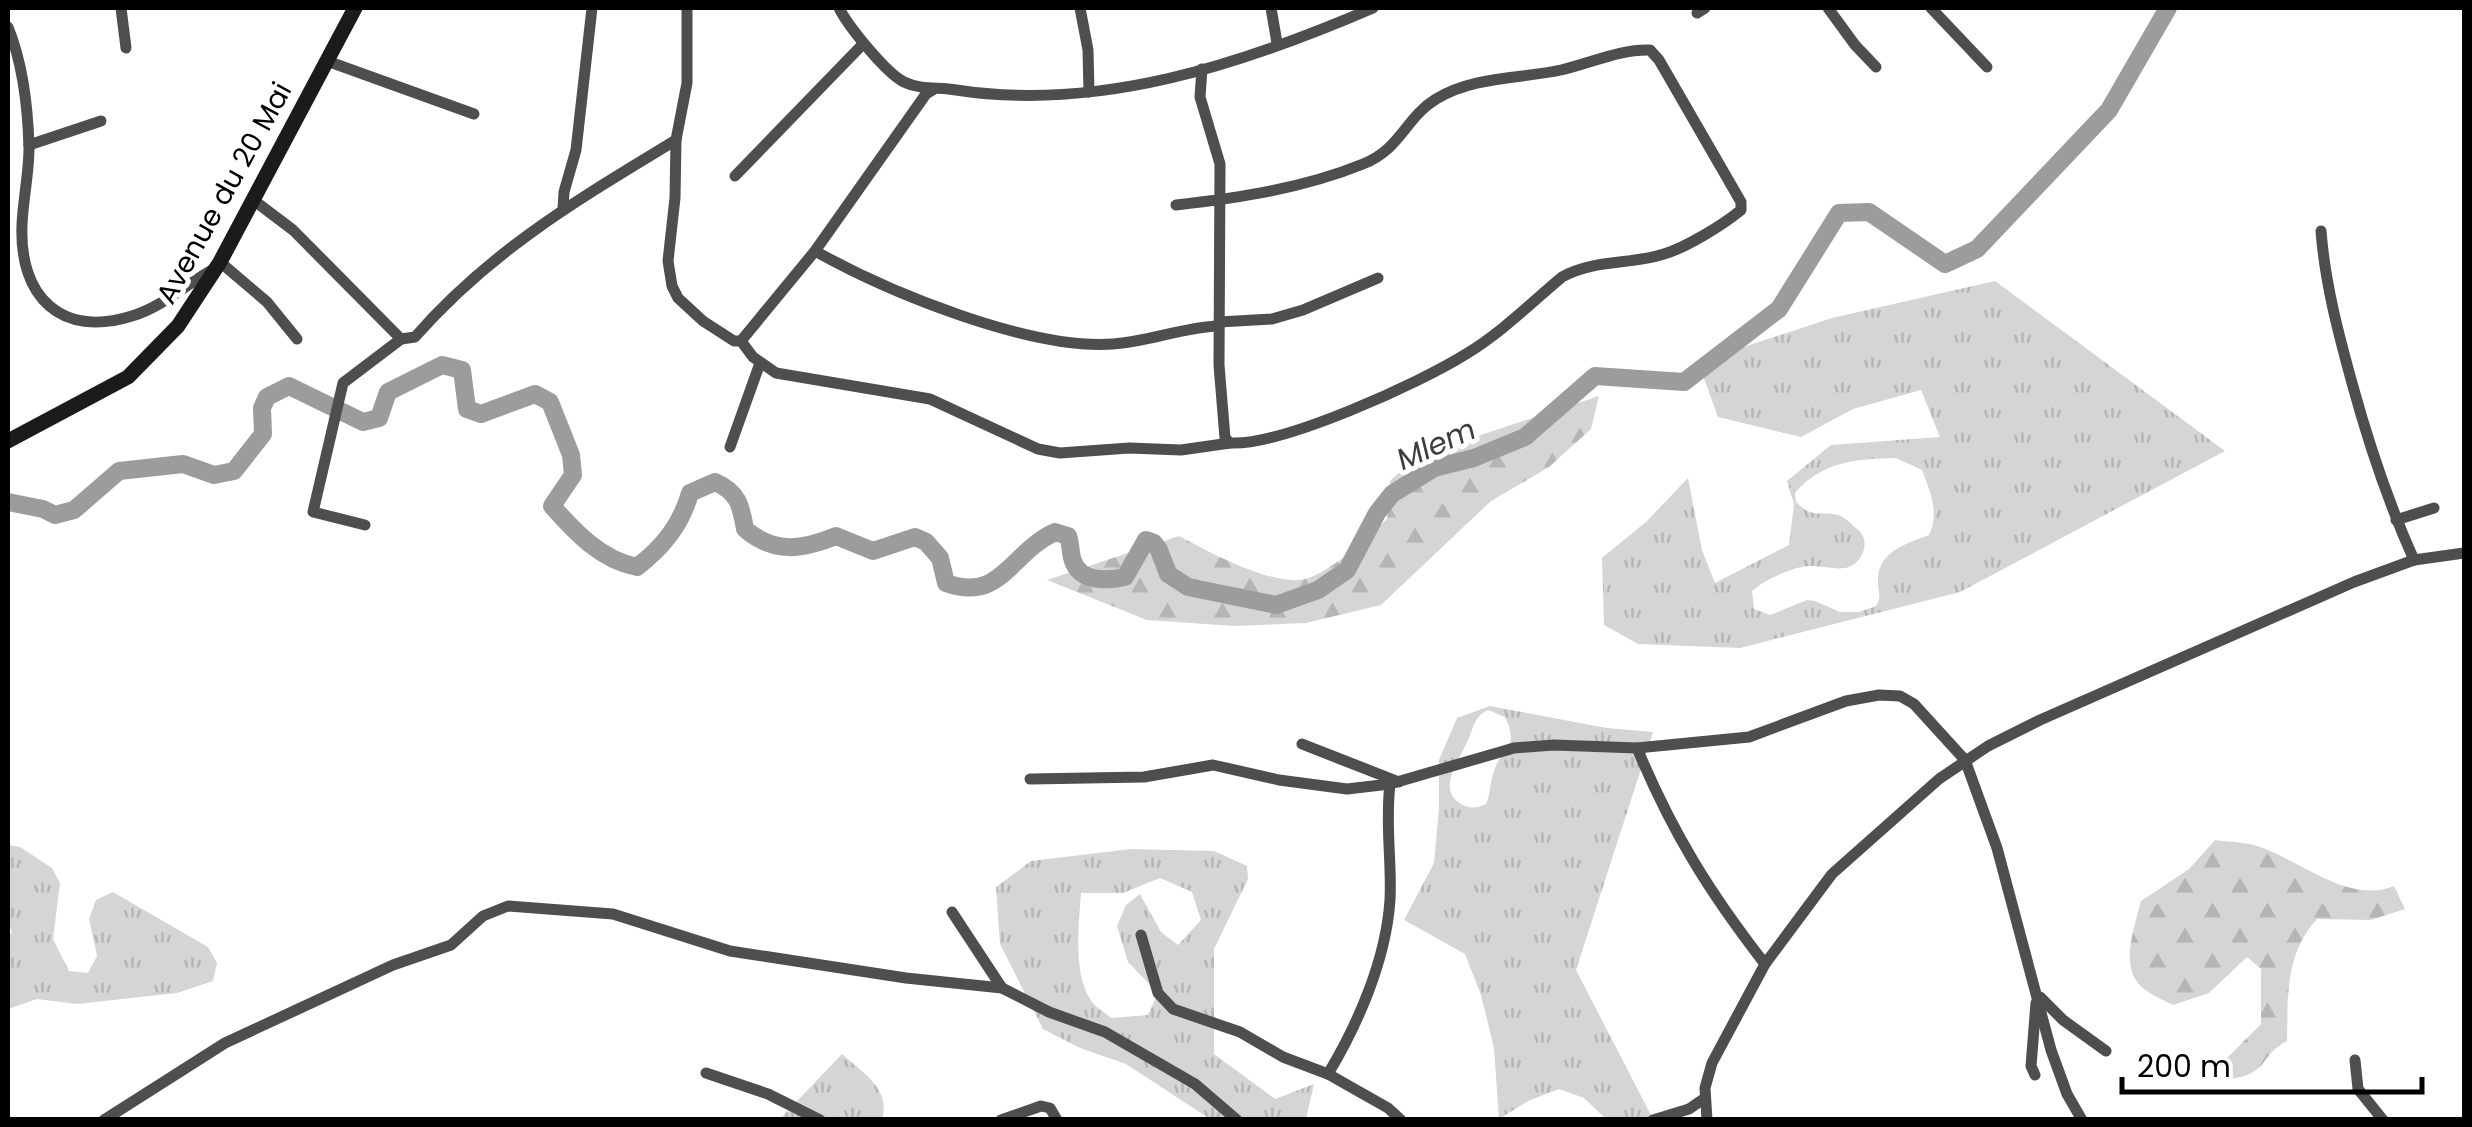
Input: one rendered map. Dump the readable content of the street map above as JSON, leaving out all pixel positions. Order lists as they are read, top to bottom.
{
  "streets": {
    "main road": ["Avenue du 20 Mai"]
  },
  "water": ["Mlem"],
  "scale_bar": "200 m"
}
